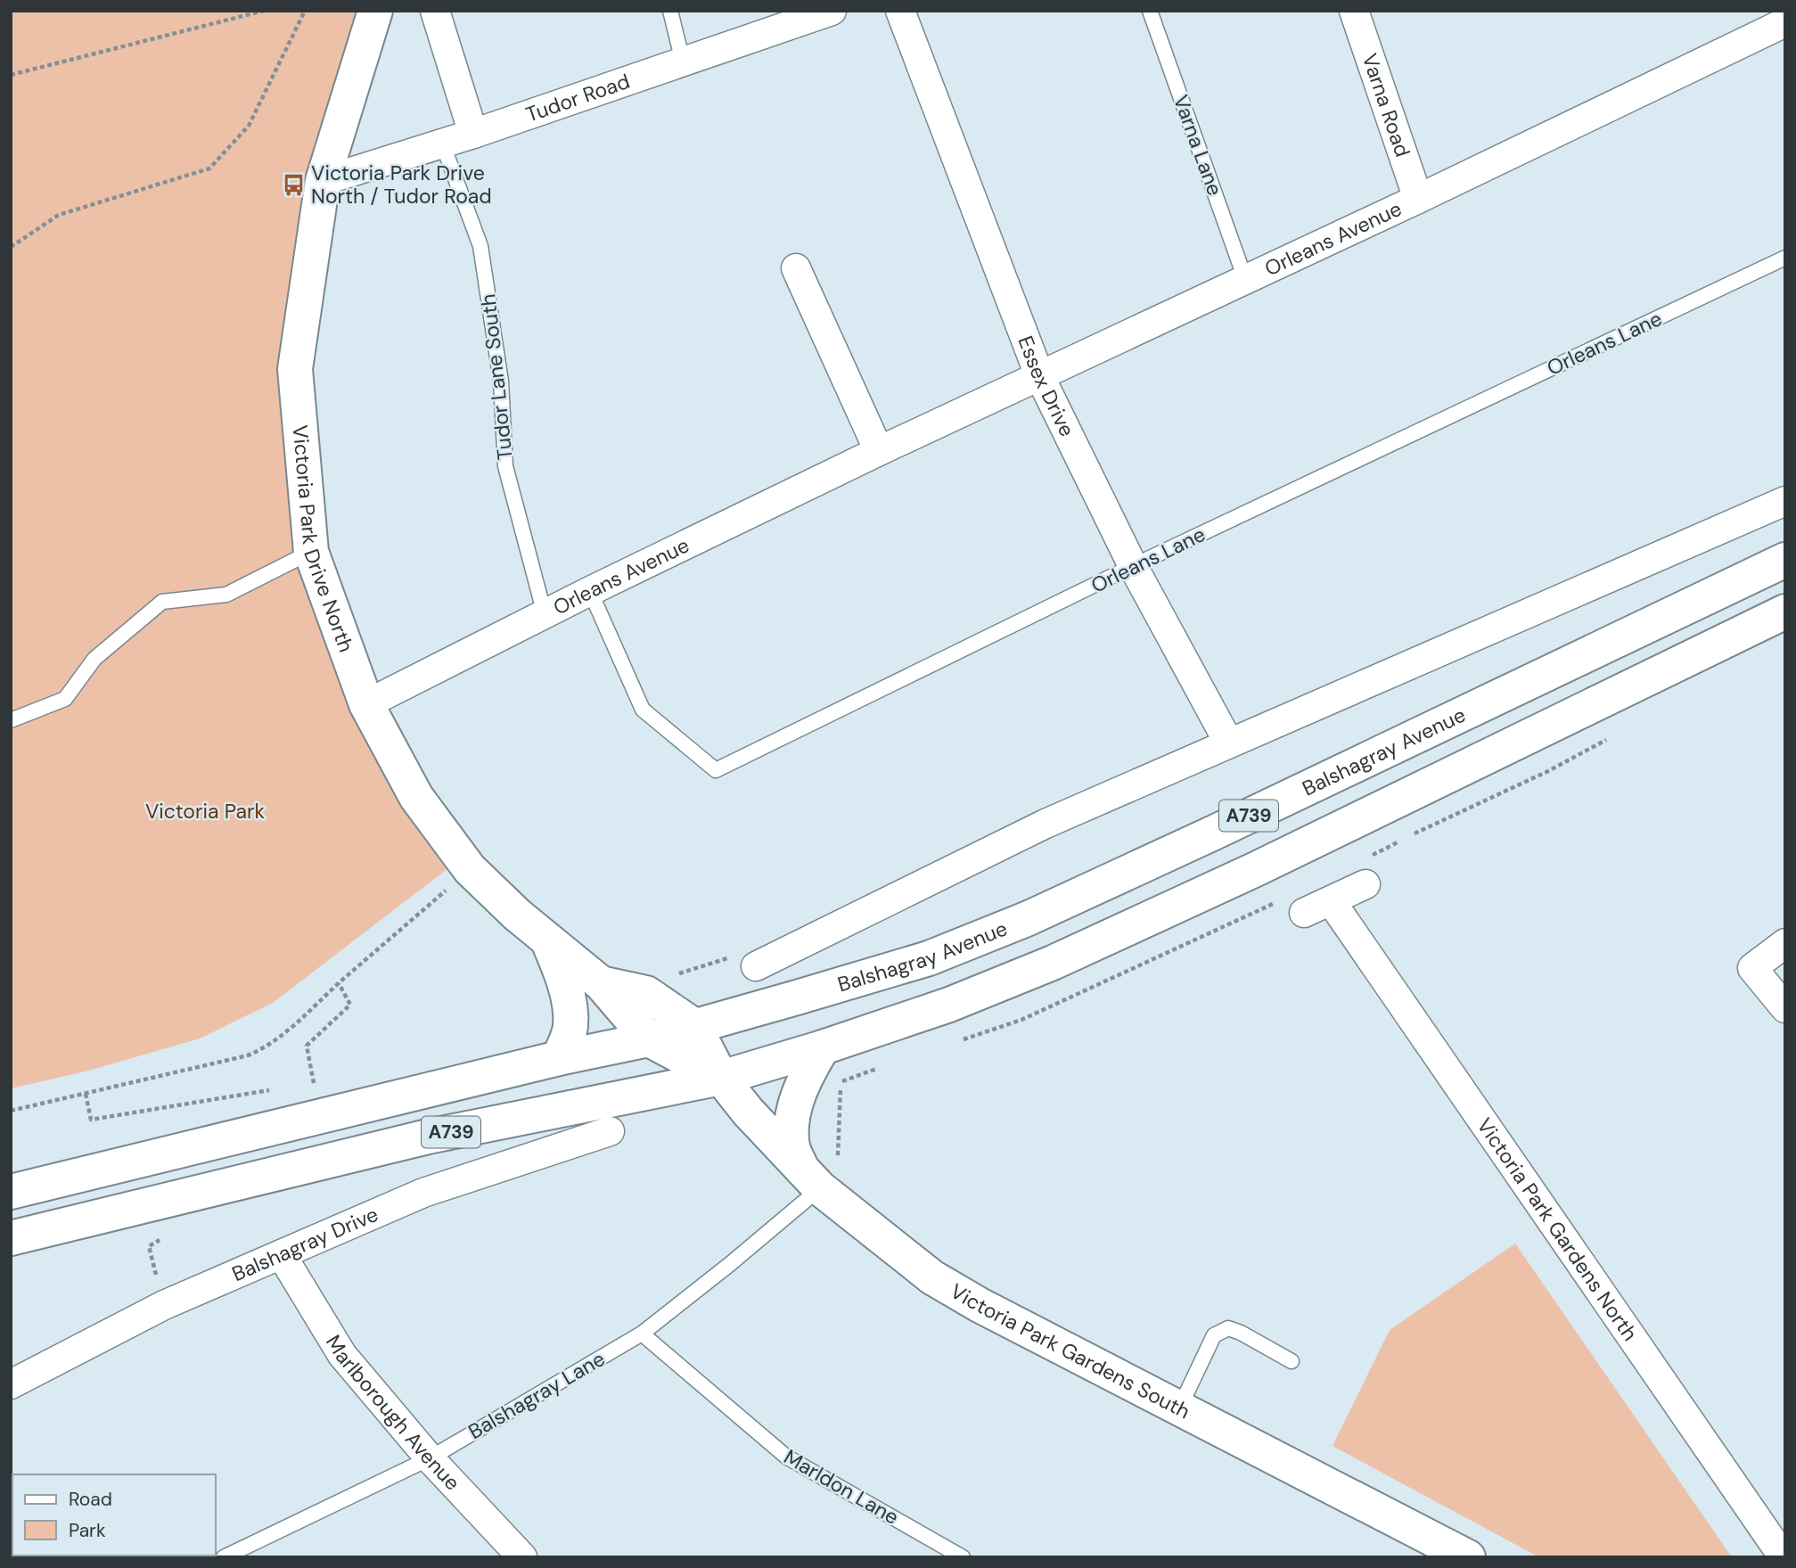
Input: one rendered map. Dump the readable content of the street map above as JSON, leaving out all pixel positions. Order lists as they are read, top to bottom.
{
  "streets": {
    "main road": [
      "Victoria Park Drive North",
      "Balshagray Avenue",
      "A739",
      "Victoria Park Gardens South"
    ],
    "street": [
      "Tudor Road",
      "Varna Road",
      "Orleans Avenue",
      "Essex Drive",
      "Victoria Park Gardens North",
      "Balshagray Drive",
      "Marlborough Avenue"
    ],
    "lane": [
      "Varna Lane",
      "Orleans Lane",
      "Tudor Lane South",
      "Balshagray Lane",
      "Marldon Lane"
    ]
  },
  "crossings": [
    ["Tudor Road", "Tudor Lane South"],
    ["Tudor Road", "Victoria Park Drive North"],
    ["Varna Road", "Orleans Avenue"],
    ["Varna Lane", "Orleans Avenue"],
    ["Orleans Avenue", "Orleans Lane"],
    ["Orleans Avenue", "Tudor Lane South"],
    ["Orleans Avenue", "Essex Drive"],
    ["Orleans Avenue", "Victoria Park Drive North"],
    ["Orleans Lane", "Essex Drive"],
    ["Victoria Park Drive North", "Balshagray Avenue"],
    ["Victoria Park Drive North", "A739"],
    ["Victoria Park Drive North", "Victoria Park Gardens South"],
    ["Balshagray Avenue", "A739"],
    ["A739", "Victoria Park Gardens South"],
    ["Balshagray Drive", "Marlborough Avenue"],
    ["Victoria Park Gardens South", "Balshagray Lane"],
    ["Balshagray Lane", "Marlborough Avenue"],
    ["Balshagray Lane", "Marldon Lane"]
  ],
  "parks": ["Victoria Park"],
  "places": {
    "bus stop": ["Victoria Park Drive North / Tudor Road"]
  },
  "legend": ["Road", "Park"]
}
